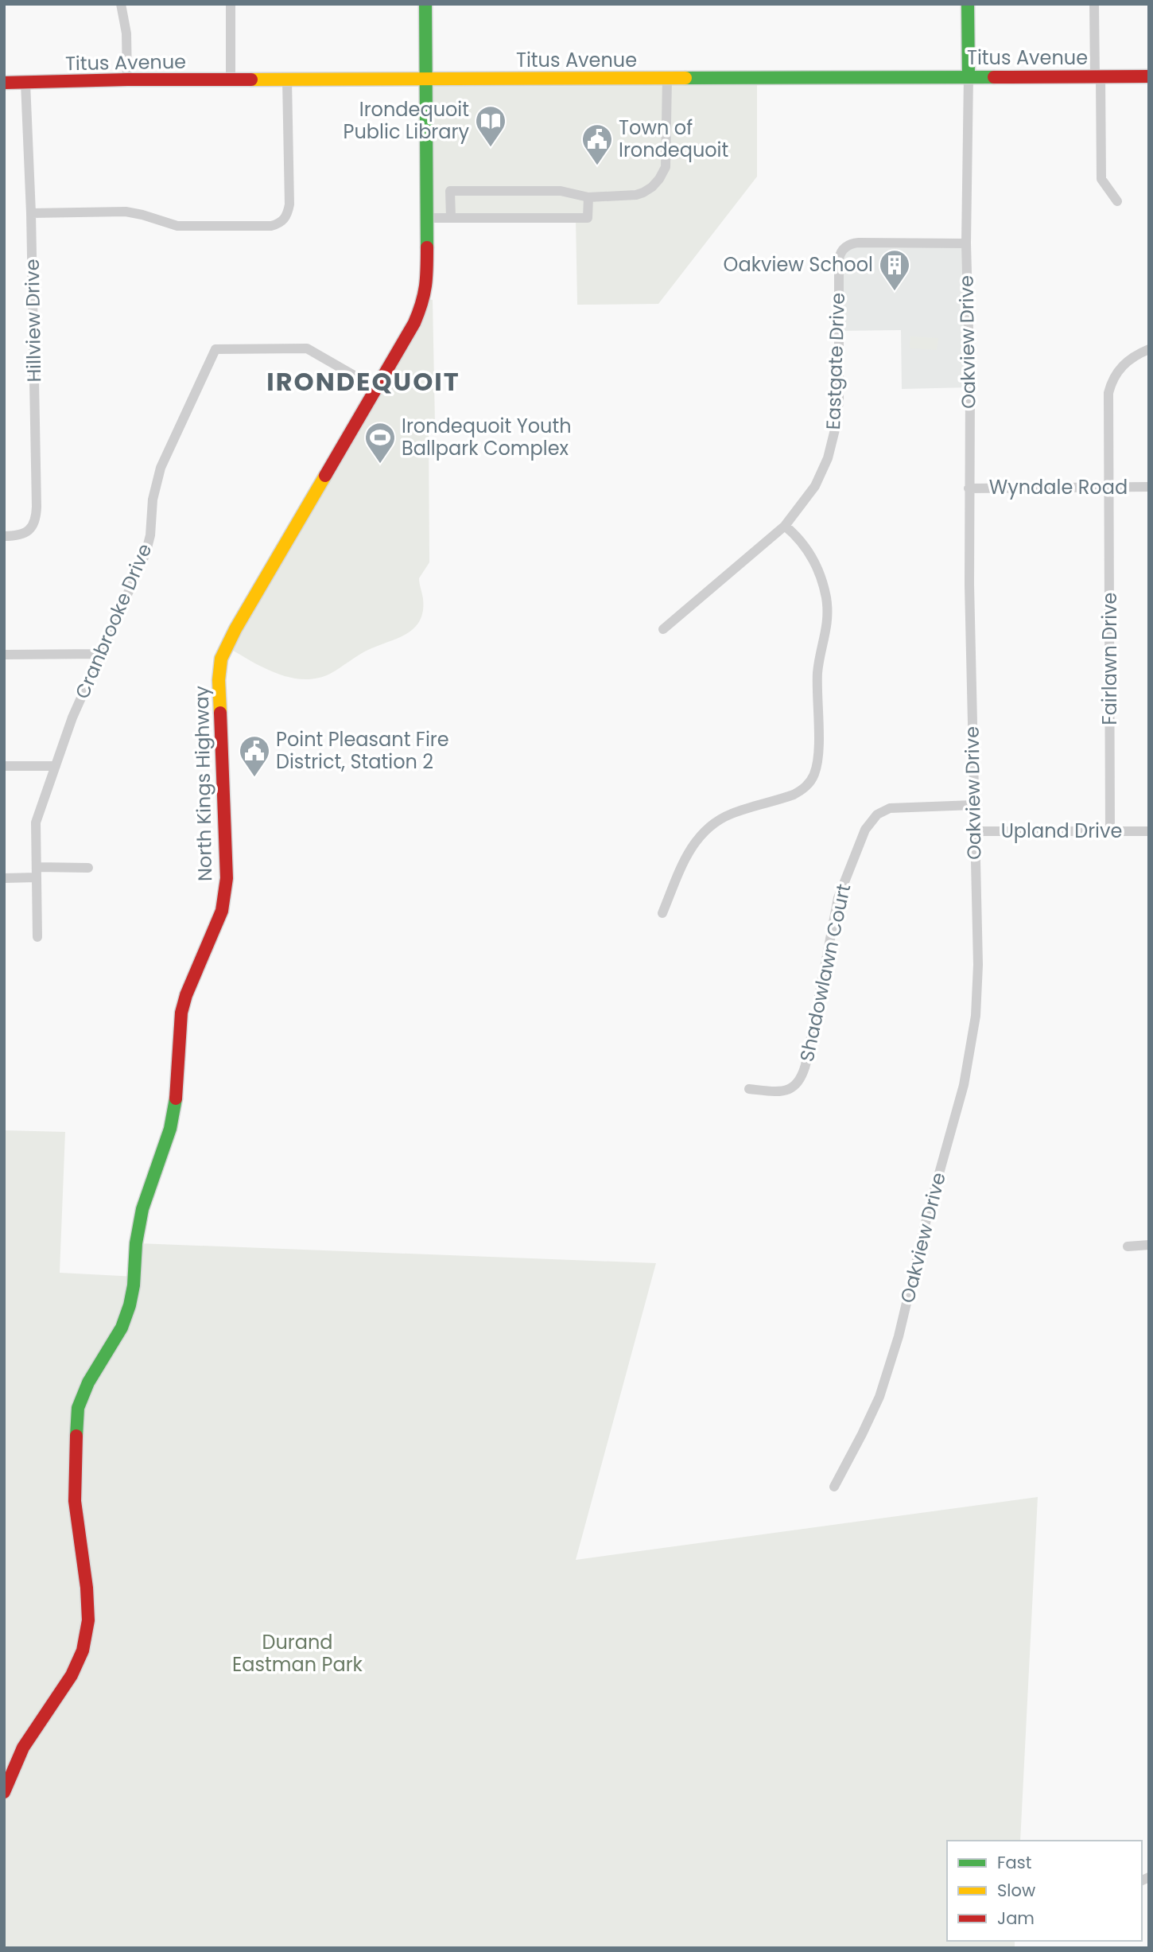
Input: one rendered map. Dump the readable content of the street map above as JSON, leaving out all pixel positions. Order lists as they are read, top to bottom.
{
  "streets": {
    "street": [
      "Titus Avenue",
      "Hillview Drive",
      "Oakview Drive",
      "Eastgate Drive",
      "Wyndale Road",
      "Cranbrooke Drive",
      "Fairlawn Drive",
      "North Kings Highway",
      "Upland Drive",
      "Shadowlawn Court"
    ]
  },
  "crossings": [
    ["Titus Avenue", "Hillview Drive"],
    ["Titus Avenue", "Oakview Drive"],
    ["Titus Avenue", "North Kings Highway"],
    ["Oakview Drive", "Eastgate Drive"],
    ["Oakview Drive", "Wyndale Road"],
    ["Oakview Drive", "Upland Drive"],
    ["Oakview Drive", "Shadowlawn Court"],
    ["Wyndale Road", "Fairlawn Drive"],
    ["Cranbrooke Drive", "North Kings Highway"],
    ["Fairlawn Drive", "Upland Drive"]
  ],
  "districts": ["IRONDEQUOIT"],
  "parks": ["Durand Eastman Park"],
  "places": {
    "library": ["Irondequoit Public Library"],
    "public building": ["Town of Irondequoit", "Point Pleasant Fire District, Station 2"],
    "building": ["Oakview School"],
    "sports": ["Irondequoit Youth Ballpark Complex"]
  },
  "legend": ["Fast", "Slow", "Jam"]
}
